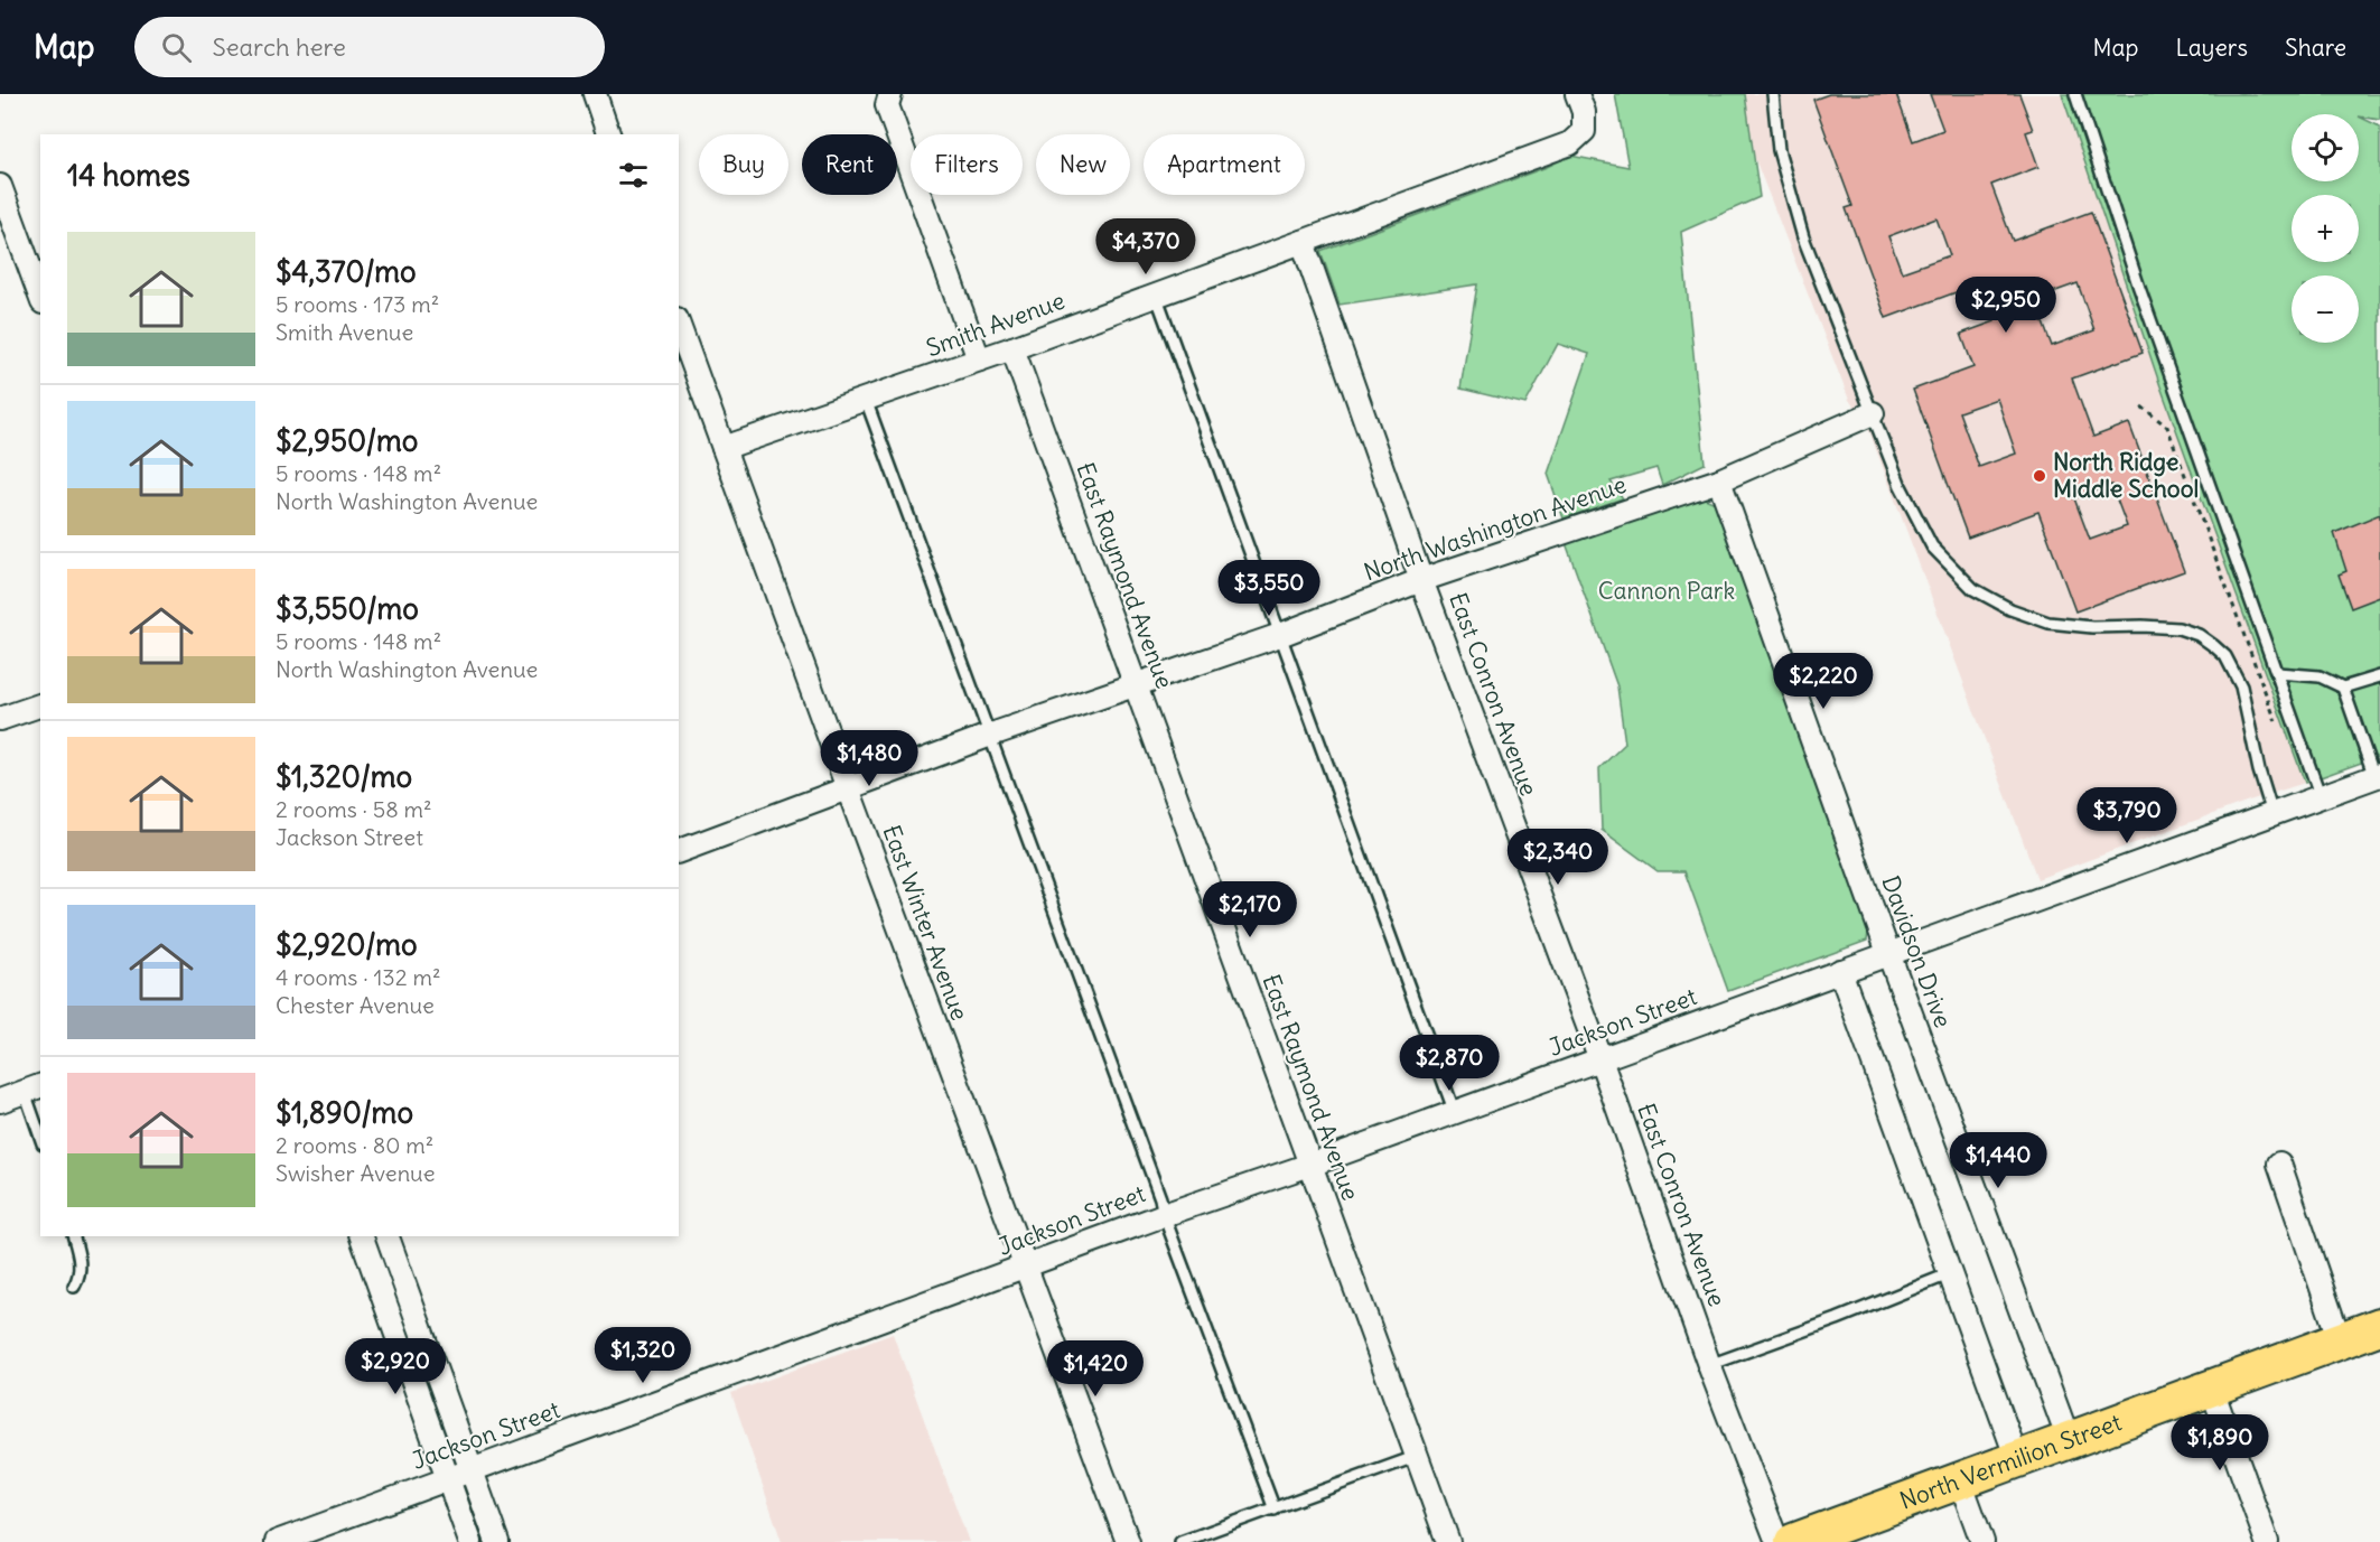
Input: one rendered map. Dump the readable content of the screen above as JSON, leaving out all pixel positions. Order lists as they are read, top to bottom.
{
  "streets": {
    "main road": ["North Vermilion Street"],
    "street": [
      "Smith Avenue",
      "North Washington Avenue",
      "East Raymond Avenue",
      "East Conron Avenue",
      "East Winter Avenue",
      "Davidson Drive",
      "Jackson Street"
    ]
  },
  "crossings": [
    ["Smith Avenue", "East Raymond Avenue"],
    ["Smith Avenue", "East Conron Avenue"],
    ["Smith Avenue", "East Winter Avenue"],
    ["North Washington Avenue", "East Raymond Avenue"],
    ["North Washington Avenue", "East Conron Avenue"],
    ["North Washington Avenue", "East Winter Avenue"],
    ["North Washington Avenue", "Davidson Drive"],
    ["East Raymond Avenue", "Jackson Street"],
    ["East Conron Avenue", "Jackson Street"],
    ["East Winter Avenue", "Jackson Street"],
    ["Davidson Drive", "Jackson Street"],
    ["Davidson Drive", "North Vermilion Street"]
  ],
  "parks": ["Cannon Park"],
  "places": ["North Ridge Middle School"],
  "page": {
    "header": "Map",
    "search": "Search here",
    "nav": ["Map", "Layers", "Share"],
    "map_buttons": ["+", "−"],
    "chip": [
      "Buy",
      "Rent",
      "Filters",
      "New",
      "Apartment"
    ],
    "heading": "14 homes",
    "list": [
      {
        "name": "$4,370/mo",
        "note": "5 rooms · 173 m² · Smith Avenue"
      },
      {
        "name": "$2,950/mo",
        "note": "5 rooms · 148 m² · North Washington Avenue"
      },
      {
        "name": "$3,550/mo",
        "note": "5 rooms · 148 m² · North Washington Avenue"
      },
      {
        "name": "$1,320/mo",
        "note": "2 rooms · 58 m² · Jackson Street"
      },
      {
        "name": "$2,920/mo",
        "note": "4 rooms · 132 m² · Chester Avenue"
      },
      {
        "name": "$1,890/mo",
        "note": "2 rooms · 80 m² · Swisher Avenue"
      }
    ],
    "price": [
      "$4,370",
      "$2,950",
      "$3,550",
      "$2,220",
      "$1,480",
      "$3,790",
      "$2,340",
      "$2,170",
      "$2,870",
      "$1,440",
      "$1,320",
      "$2,920",
      "$1,420",
      "$1,890"
    ]
  }
}
